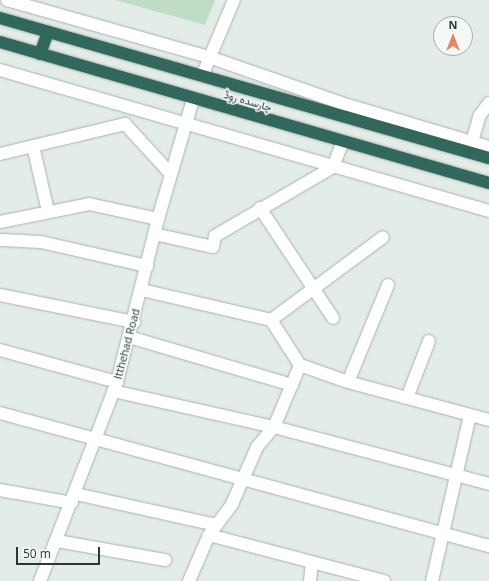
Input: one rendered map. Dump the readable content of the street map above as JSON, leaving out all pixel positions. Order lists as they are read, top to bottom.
{
  "streets": {
    "highway": ["چارسدہ روڈ"],
    "street": ["Itthehad Road"]
  },
  "crossings": [
    ["چارسدہ روڈ", "Itthehad Road"]
  ],
  "scale_bar": "50 m",
  "north": "top"
}
